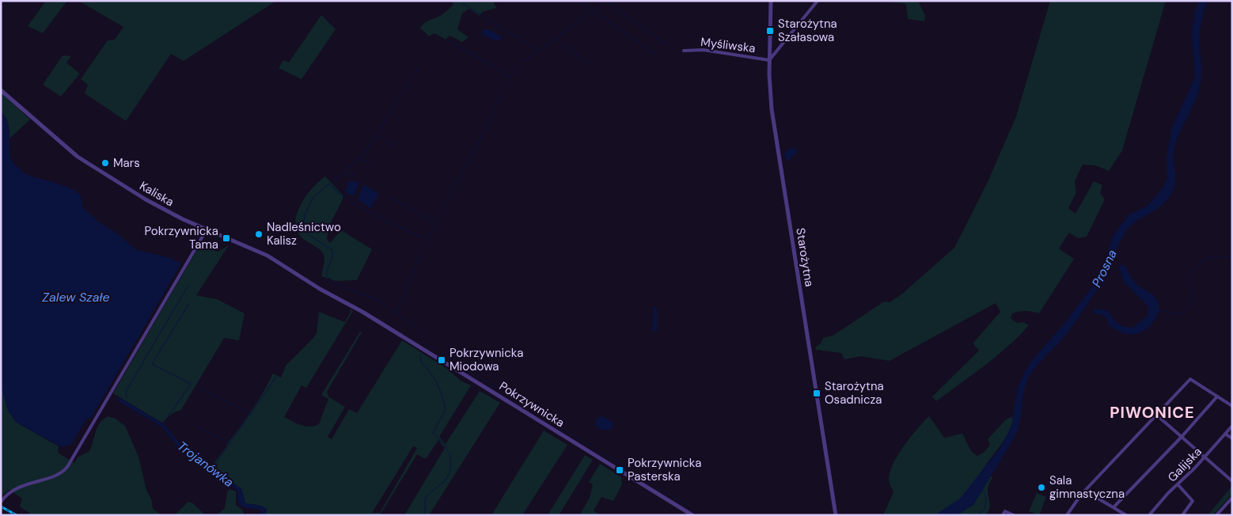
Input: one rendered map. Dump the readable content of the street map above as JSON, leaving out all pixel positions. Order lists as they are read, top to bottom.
{
  "streets": {
    "street": [
      "Myśliwska",
      "Kaliska",
      "Starożytna",
      "Pokrzywnicka",
      "Galijska"
    ]
  },
  "crossings": [
    ["Myśliwska", "Starożytna"],
    ["Kaliska", "Pokrzywnicka"]
  ],
  "districts": ["PIWONICE"],
  "water": ["Prosna", "Zalew Szałe", "Trojanówka"],
  "places": {
    "transit": [
      "Starożytna Szałasowa",
      "Pokrzywnicka Tama",
      "Pokrzywnicka Miodowa",
      "Starożytna Osadnicza",
      "Pokrzywnicka Pasterska"
    ],
    "other": ["Mars", "Nadleśnictwo Kalisz", "Sala gimnastyczna"]
  }
}
